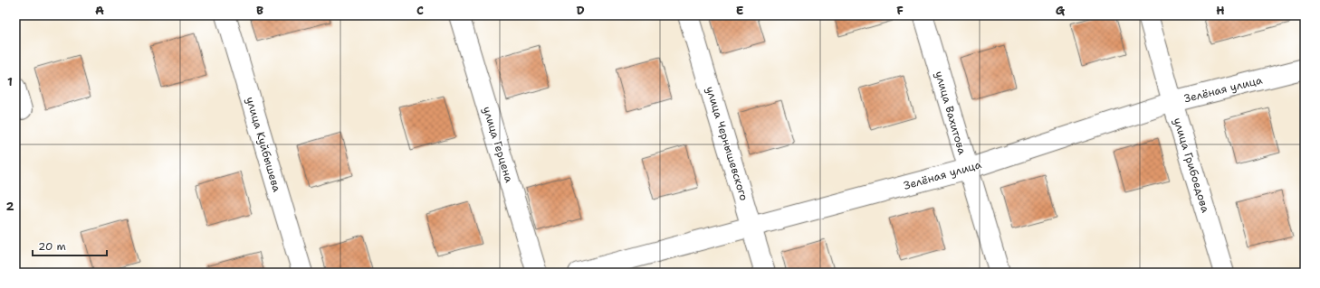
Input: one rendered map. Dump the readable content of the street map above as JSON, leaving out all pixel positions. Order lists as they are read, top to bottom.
{
  "streets": {
    "street": [
      "Зелёная улица",
      "улица Вахитова",
      "улица Чернышевского",
      "улица Куйбышева",
      "улица Герцена",
      "улица Грибоедова"
    ]
  },
  "crossings": [
    ["Зелёная улица", "улица Вахитова"],
    ["Зелёная улица", "улица Чернышевского"],
    ["Зелёная улица", "улица Грибоедова"]
  ],
  "scale_bar": "20 m",
  "grid": {
    "columns": [
      "A",
      "B",
      "C",
      "D",
      "E",
      "F",
      "G",
      "H"
    ],
    "rows": ["1", "2"]
  }
}
